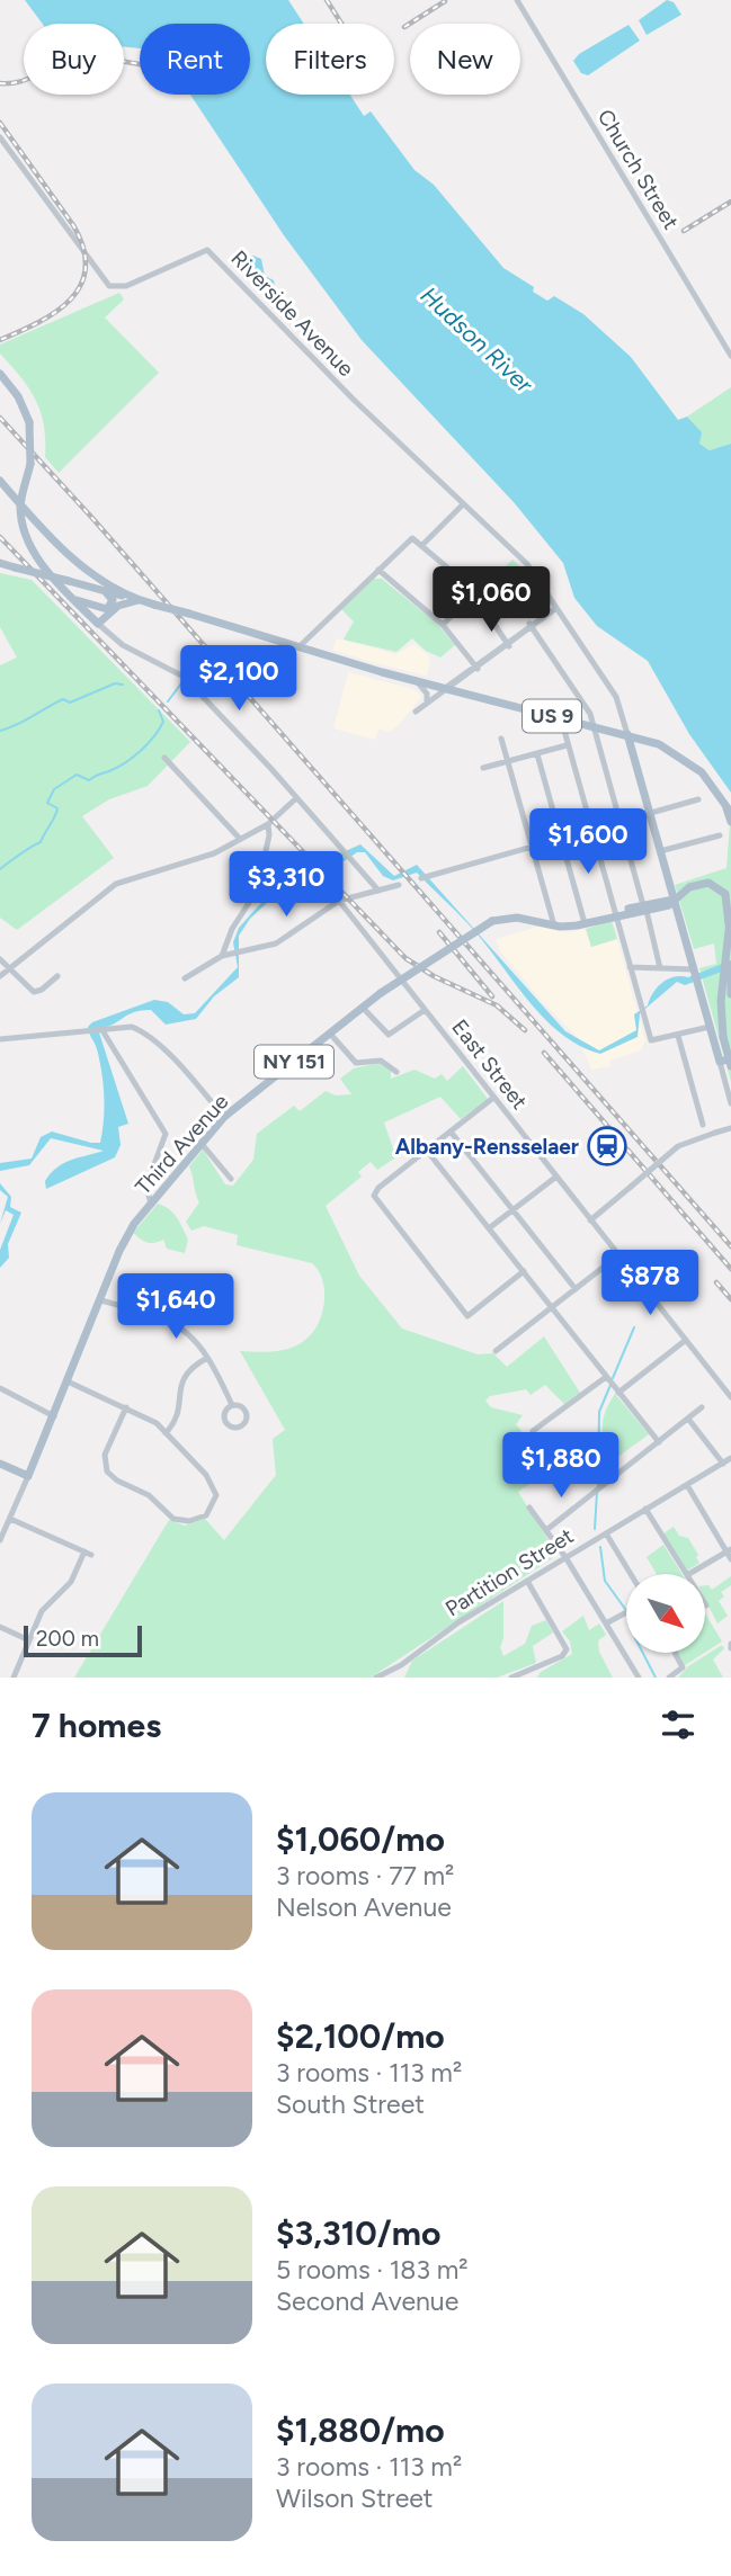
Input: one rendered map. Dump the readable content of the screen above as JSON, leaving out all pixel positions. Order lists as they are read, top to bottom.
{
  "streets": {
    "main road": ["US 9", "NY 151", "Third Avenue"],
    "street": [
      "Church Street",
      "Riverside Avenue",
      "East Street",
      "Partition Street"
    ]
  },
  "crossings": [
    ["Riverside Avenue", "US 9"]
  ],
  "water": ["Hudson River"],
  "places": {
    "station": ["Albany-Rensselaer"]
  },
  "scale_bar": "200 m",
  "north": "bottom right",
  "page": {
    "chip": [
      "Buy",
      "Rent",
      "Filters",
      "New"
    ],
    "price": [
      "$1,060",
      "$2,100",
      "$1,600",
      "$3,310",
      "$878",
      "$1,640",
      "$1,880"
    ],
    "scale": "200 m",
    "heading": "7 homes",
    "list": [
      {
        "name": "$1,060/mo",
        "note": "3 rooms · 77 m² · Nelson Avenue"
      },
      {
        "name": "$2,100/mo",
        "note": "3 rooms · 113 m² · South Street"
      },
      {
        "name": "$3,310/mo",
        "note": "5 rooms · 183 m² · Second Avenue"
      },
      {
        "name": "$1,880/mo",
        "note": "3 rooms · 113 m² · Wilson Street"
      }
    ]
  }
}
